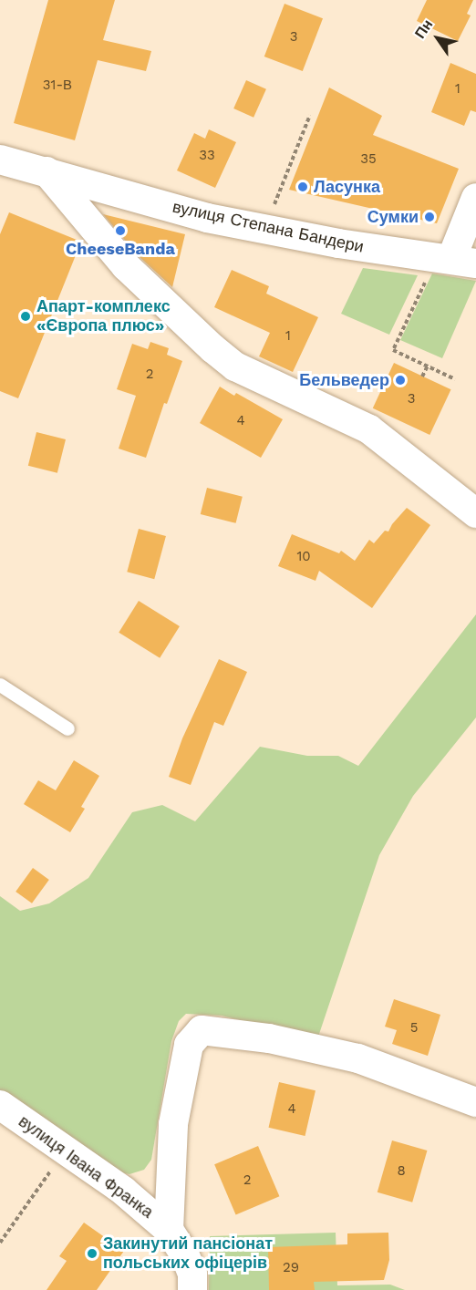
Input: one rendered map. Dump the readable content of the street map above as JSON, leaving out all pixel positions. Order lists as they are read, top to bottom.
{
  "streets": {
    "street": ["вулиця Степана Бандери", "вулиця Івана Франка"]
  },
  "places": [
    "Ласунка",
    "Сумки",
    "CheeseBanda",
    "Апарт-комплекс «Європа плюс»",
    "Бельведер",
    "Закинутий пансіонат польських офіцерів"
  ],
  "house_numbers": [
    "3",
    "31-В",
    "1",
    "33",
    "35",
    "1",
    "2",
    "3",
    "4",
    "10",
    "5",
    "4",
    "8",
    "2",
    "29"
  ],
  "north": "top left"
}
